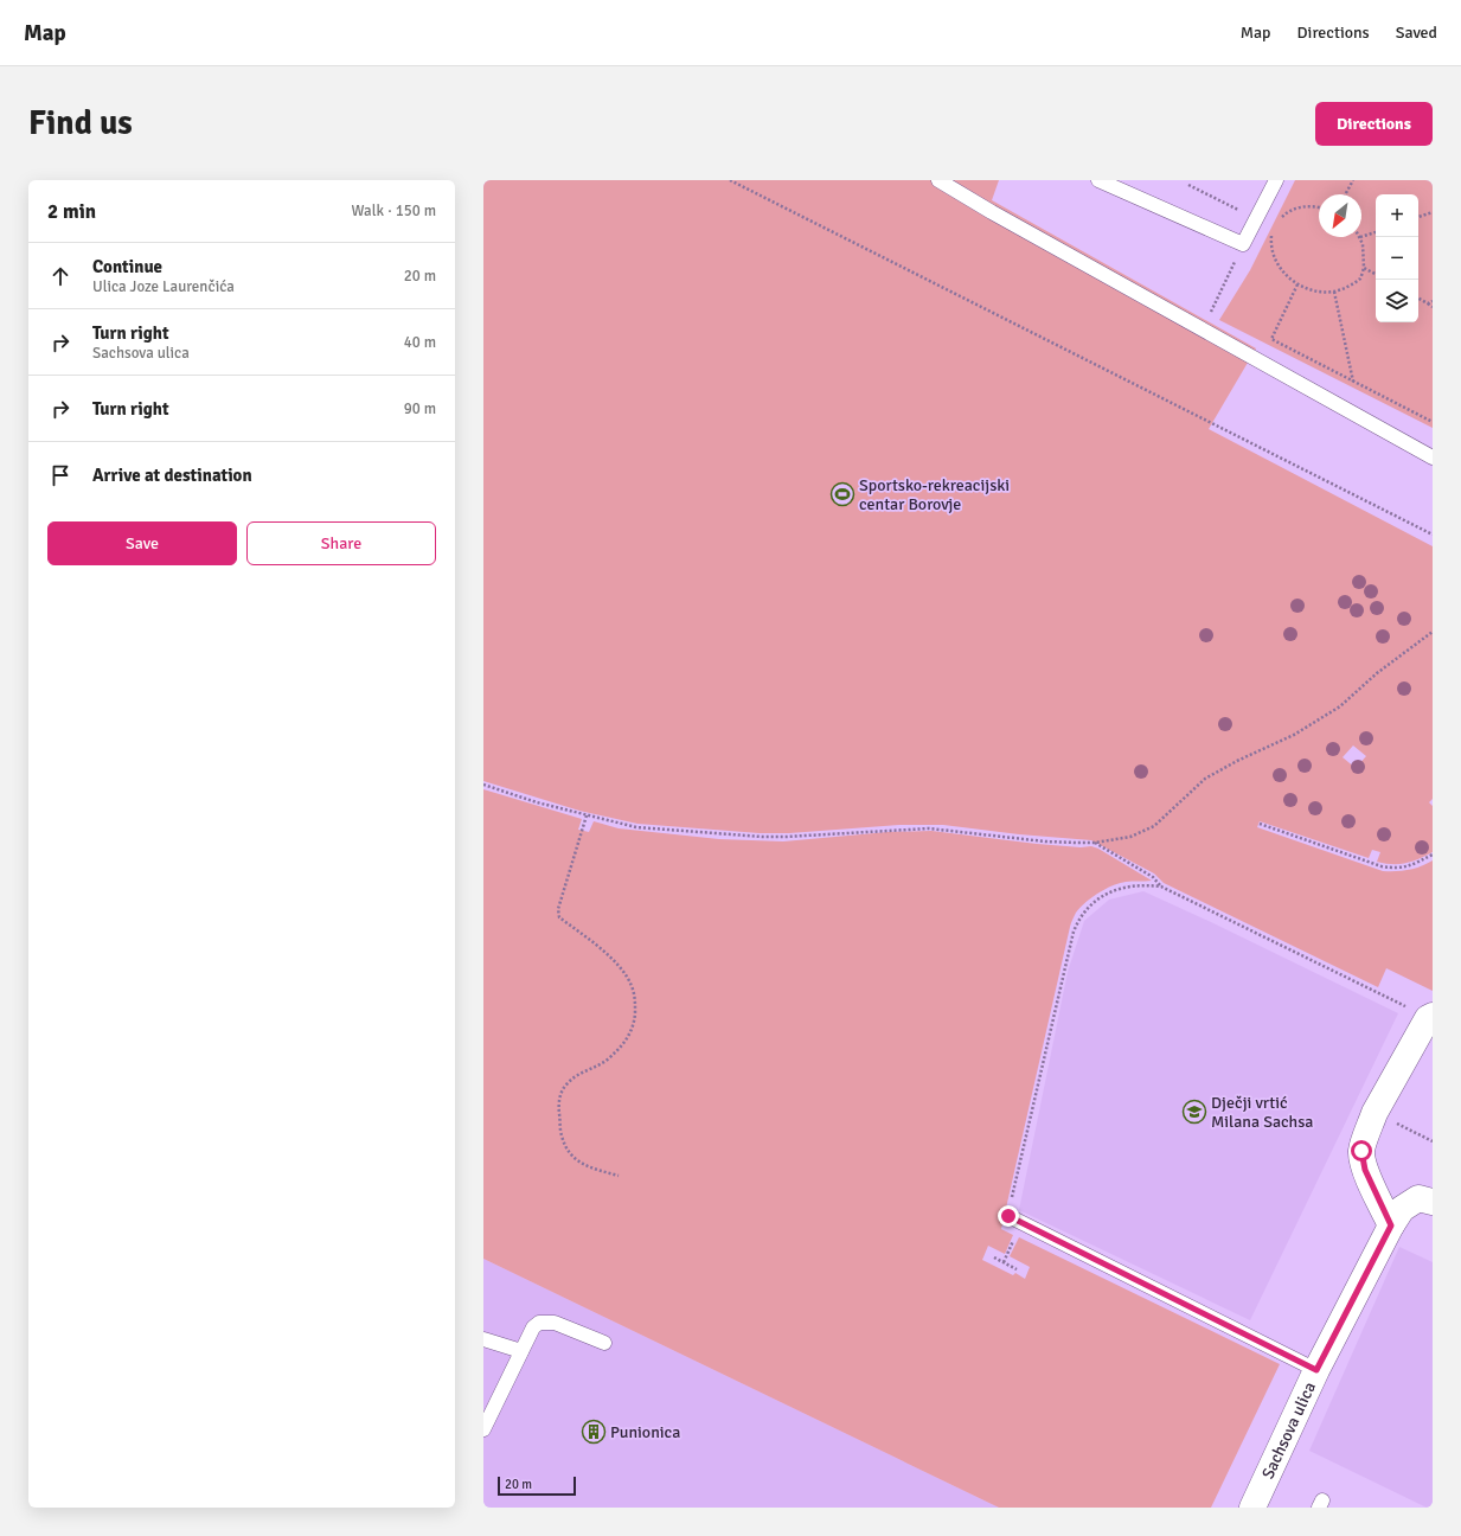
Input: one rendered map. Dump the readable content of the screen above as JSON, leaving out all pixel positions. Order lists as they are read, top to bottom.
{
  "streets": {
    "street": ["Sachsova ulica"]
  },
  "places": {
    "sports": ["Sportsko-rekreacijski centar Borovje"],
    "school or university": ["Dječji vrtić Milana Sachsa"],
    "building": ["Punionica"]
  },
  "scale_bar": "20 m",
  "north": "bottom left",
  "page": {
    "header": "Map",
    "nav": ["Map", "Directions", "Saved"],
    "buttons": [
      "Directions",
      ["Save", "Share"]
    ],
    "title": "Find us",
    "heading": ["2 min", "Walk · 150 m"],
    "map_buttons": ["+", "−"],
    "list": [
      ["Continue", "Ulica Joze Laurenčića", "20 m"],
      ["Turn right", "Sachsova ulica", "40 m"],
      ["Turn right", "90 m"],
      "Arrive at destination"
    ],
    "scale": "20 m"
  }
}
